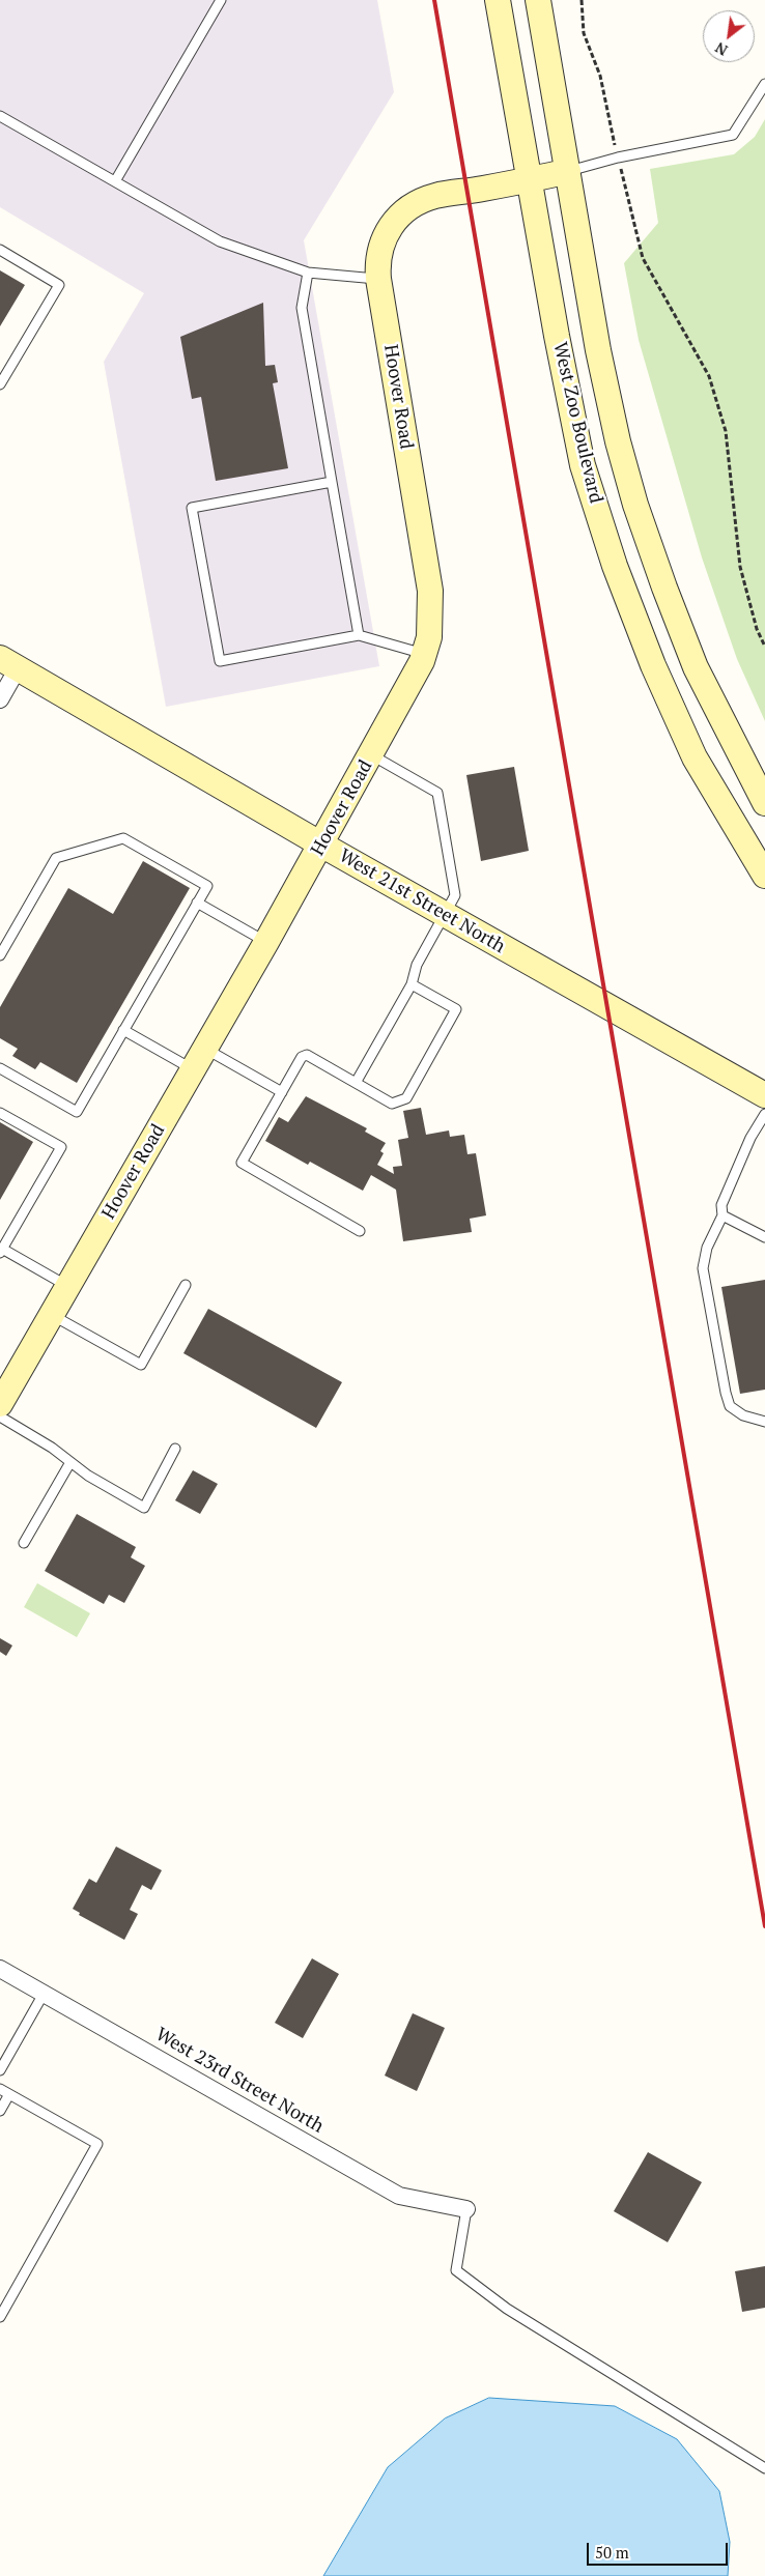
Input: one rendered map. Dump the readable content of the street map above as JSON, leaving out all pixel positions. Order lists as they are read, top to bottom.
{
  "streets": {
    "street": [
      "Hoover Road",
      "West Zoo Boulevard",
      "West 21st Street North",
      "West 23rd Street North"
    ]
  },
  "crossings": [
    ["Hoover Road", "West Zoo Boulevard"],
    ["Hoover Road", "West 21st Street North"]
  ],
  "scale_bar": "50 m",
  "north": "bottom left"
}
